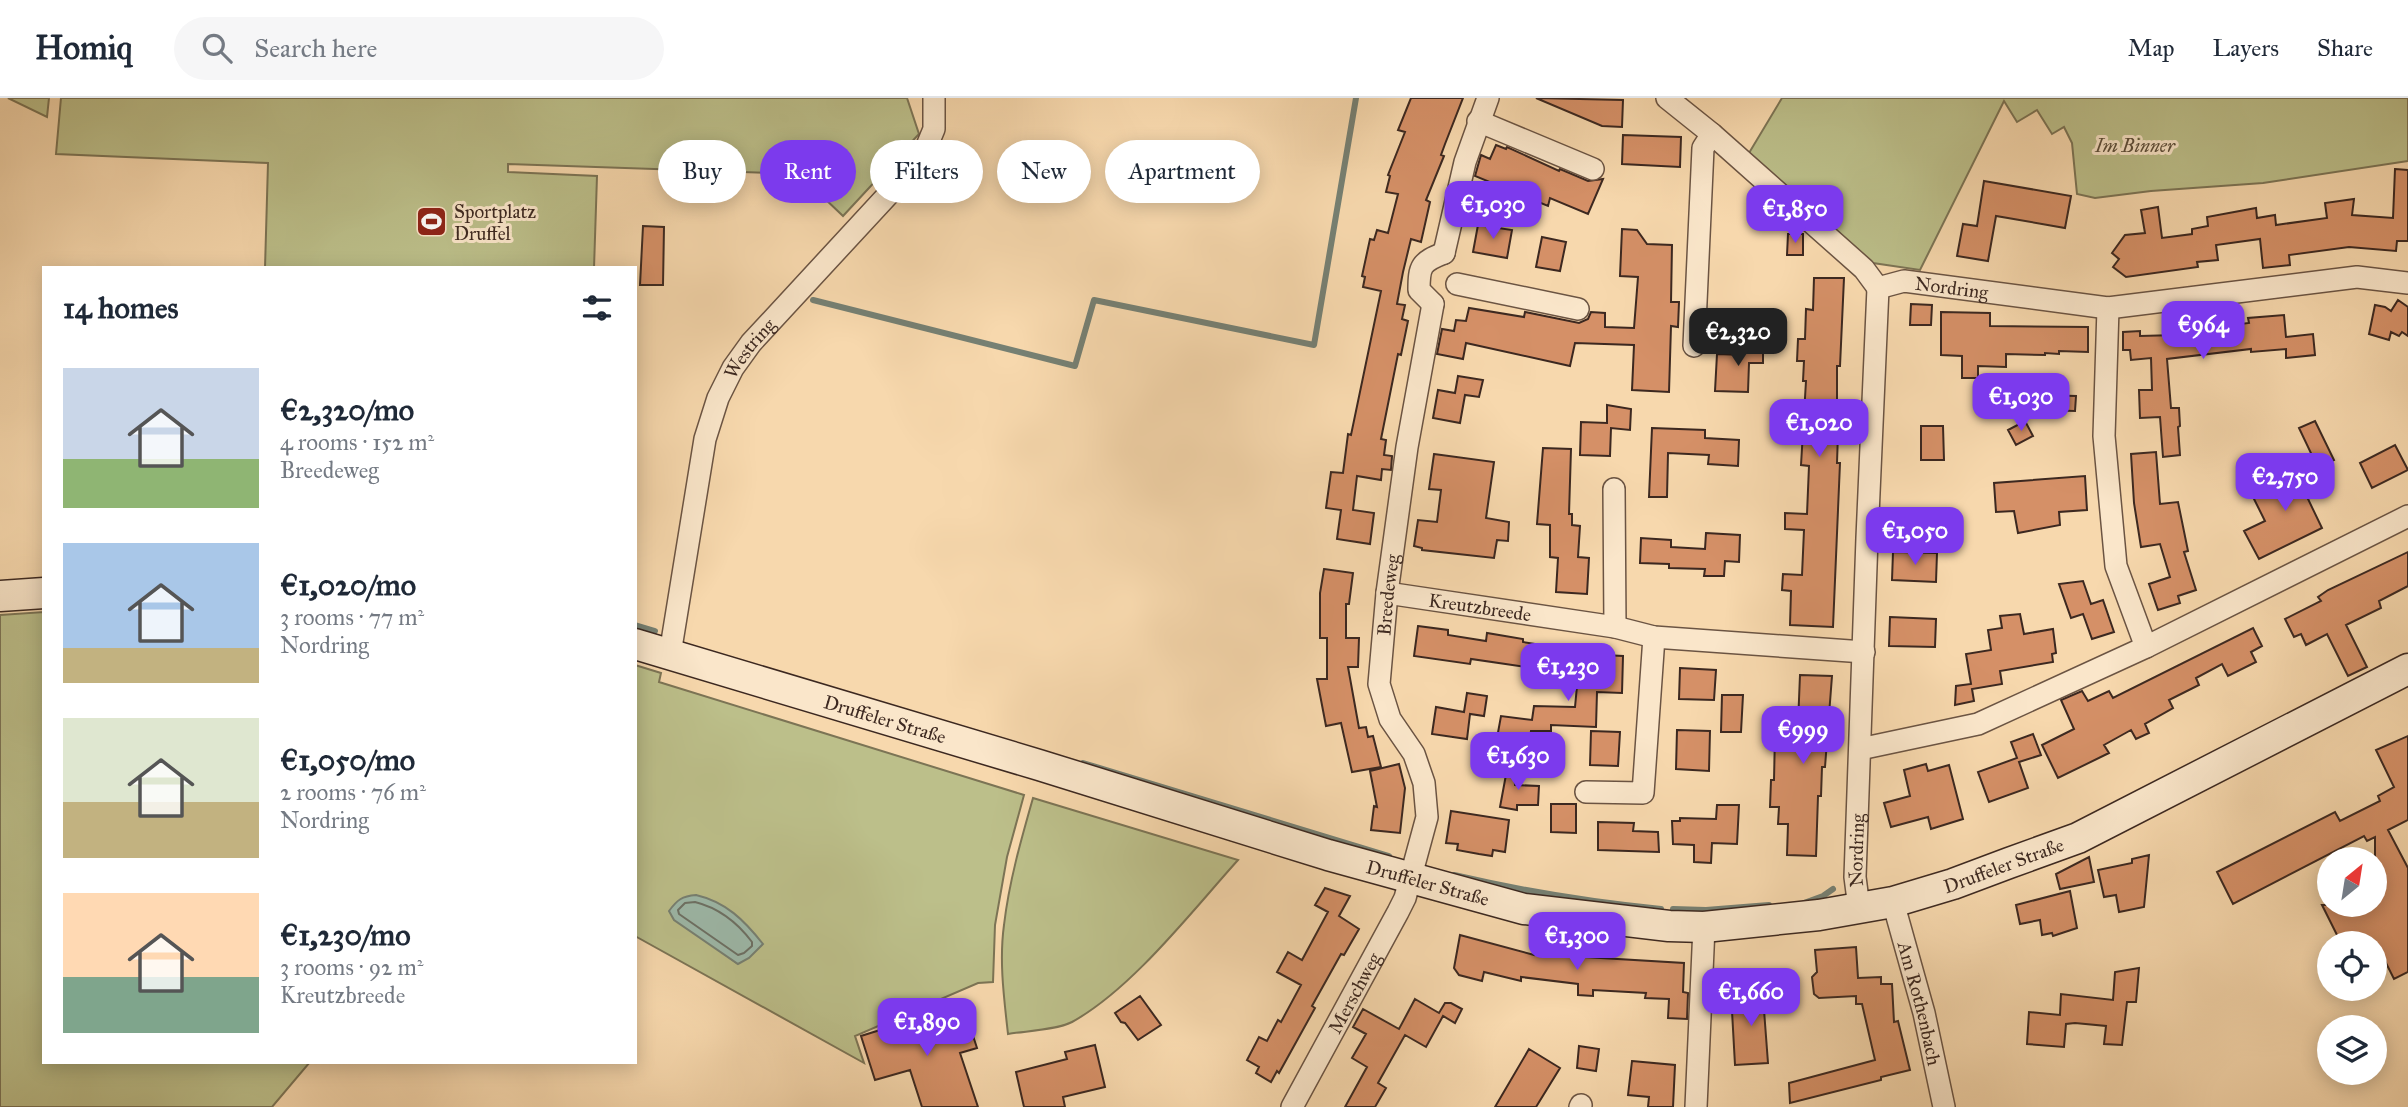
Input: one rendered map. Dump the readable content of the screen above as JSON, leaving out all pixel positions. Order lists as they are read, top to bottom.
{
  "streets": {
    "street": [
      "Nordring",
      "Westring",
      "Breedeweg",
      "Kreutzbreede",
      "Druffeler Straße",
      "Merschweg",
      "Am Rothenbach"
    ]
  },
  "crossings": [
    ["Nordring", "Kreutzbreede"],
    ["Nordring", "Druffeler Straße"],
    ["Westring", "Druffeler Straße"],
    ["Breedeweg", "Kreutzbreede"],
    ["Breedeweg", "Druffeler Straße"],
    ["Breedeweg", "Merschweg"],
    ["Druffeler Straße", "Merschweg"],
    ["Druffeler Straße", "Am Rothenbach"]
  ],
  "parks": ["Im Binner"],
  "places": {
    "sports": ["Sportplatz Druffel"]
  },
  "north": "top right",
  "page": {
    "header": "Homiq",
    "search": "Search here",
    "nav": ["Map", "Layers", "Share"],
    "chip": [
      "Buy",
      "Rent",
      "Filters",
      "New",
      "Apartment"
    ],
    "price": [
      "€1,030",
      "€1,850",
      "€964",
      "€2,320",
      "€1,030",
      "€1,020",
      "€2,750",
      "€1,050",
      "€1,230",
      "€999",
      "€1,630",
      "€1,300",
      "€1,660",
      "€1,890"
    ],
    "heading": "14 homes",
    "list": [
      {
        "name": "€2,320/mo",
        "note": "4 rooms · 152 m² · Breedeweg"
      },
      {
        "name": "€1,020/mo",
        "note": "3 rooms · 77 m² · Nordring"
      },
      {
        "name": "€1,050/mo",
        "note": "2 rooms · 76 m² · Nordring"
      },
      {
        "name": "€1,230/mo",
        "note": "3 rooms · 92 m² · Kreutzbreede"
      }
    ]
  }
}
